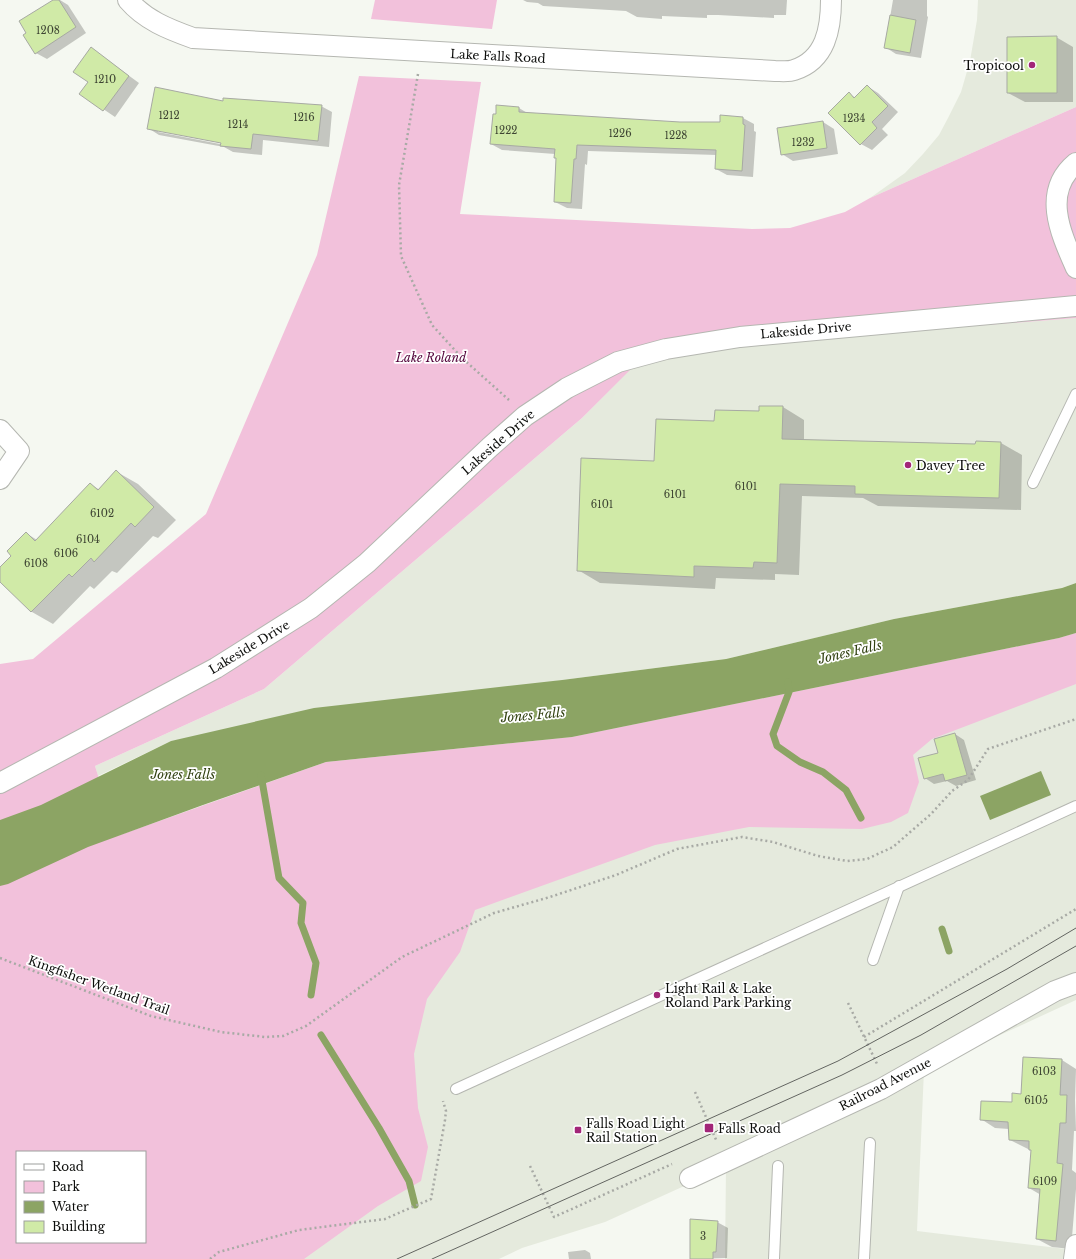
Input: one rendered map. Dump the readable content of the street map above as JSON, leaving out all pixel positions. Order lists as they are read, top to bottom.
{
  "streets": {
    "street": ["Lake Falls Road", "Lakeside Drive", "Railroad Avenue"],
    "path": ["Kingfisher Wetland Trail"]
  },
  "water": ["Jones Falls"],
  "parks": ["Lake Roland"],
  "places": {
    "other": ["Tropicool", "Davey Tree", "Light Rail & Lake Roland Park Parking"],
    "transit": ["Falls Road", "Falls Road Light Rail Station"]
  },
  "house_numbers": [
    "1208",
    "1210",
    "1212",
    "1216",
    "1234",
    "1214",
    "1222",
    "1226",
    "1228",
    "1232",
    "6101",
    "6101",
    "6101",
    "6102",
    "6104",
    "6106",
    "6108",
    "6103",
    "6105",
    "6109",
    "3"
  ],
  "legend": [
    "Road",
    "Park",
    "Water",
    "Building"
  ]
}
